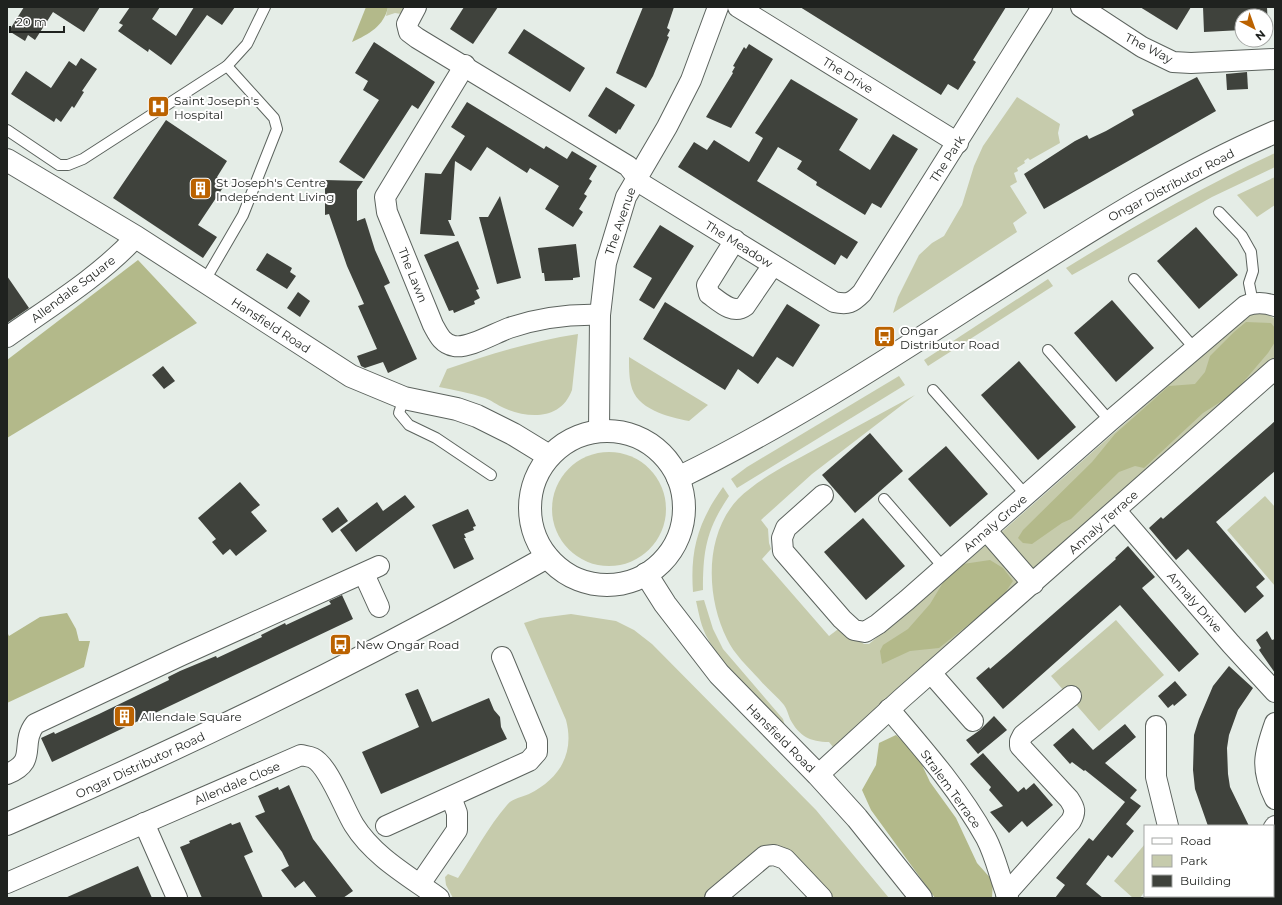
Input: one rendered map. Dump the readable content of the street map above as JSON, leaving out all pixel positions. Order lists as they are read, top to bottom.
{
  "streets": {
    "street": [
      "The Way",
      "The Drive",
      "The Park",
      "Ongar Distributor Road",
      "The Avenue",
      "The Meadow",
      "The Lawn",
      "Allendale Square",
      "Hansfield Road",
      "Annaly Terrace",
      "Annaly Grove",
      "Annaly Drive",
      "Allendale Close",
      "Stralem Terrace"
    ]
  },
  "crossings": [
    ["The Drive", "The Park"],
    ["The Park", "The Meadow"],
    ["The Avenue", "The Meadow"],
    ["The Avenue", "The Lawn"],
    ["Allendale Square", "Hansfield Road"],
    ["Hansfield Road", "Annaly Terrace"],
    ["Annaly Terrace", "Annaly Drive"],
    ["Annaly Terrace", "Stralem Terrace"]
  ],
  "places": {
    "hospital": ["Saint Joseph's Hospital"],
    "building": ["St Joseph's Centre Independent Living", "Allendale Square"],
    "bus stop": ["Ongar Distributor Road", "New Ongar Road"]
  },
  "legend": ["Road", "Park", "Building"],
  "scale_bar": "20 m",
  "north": "bottom right"
}
